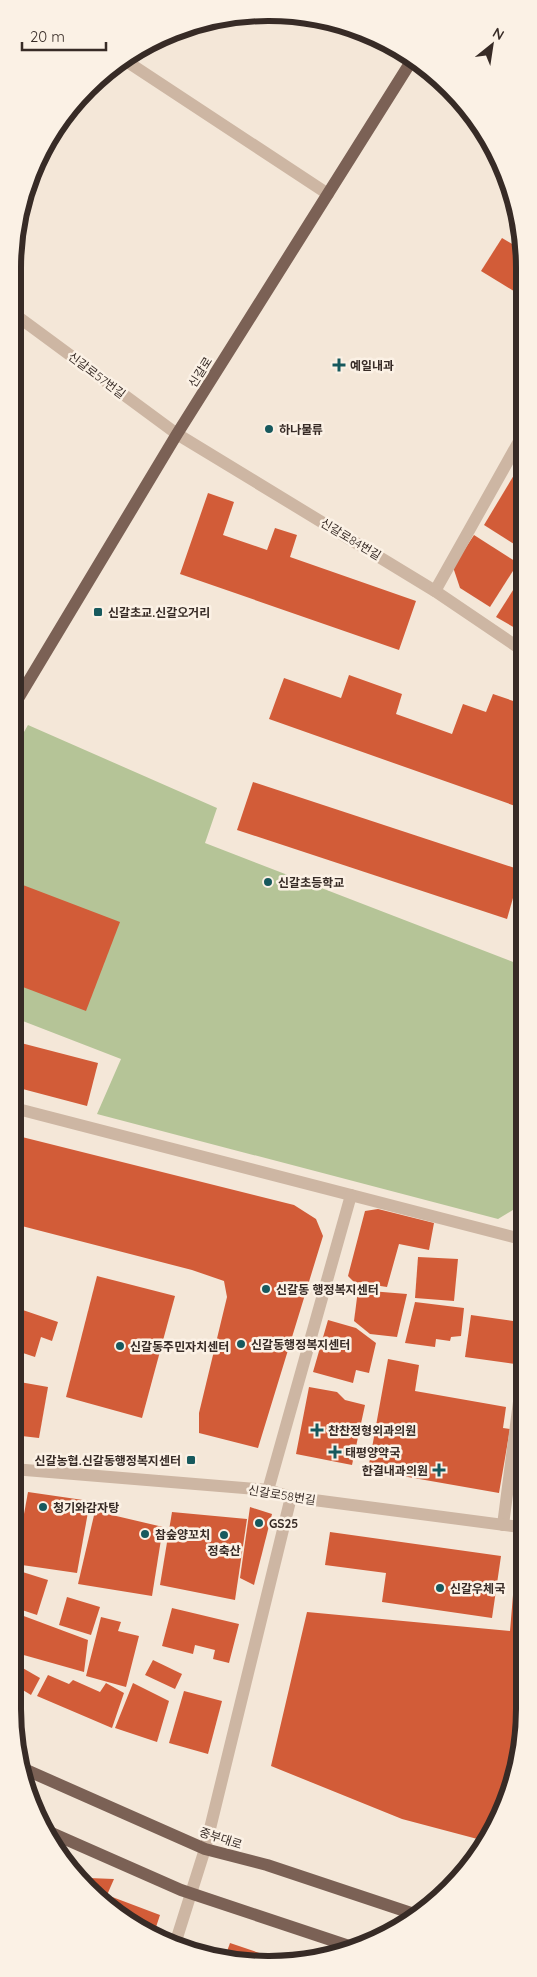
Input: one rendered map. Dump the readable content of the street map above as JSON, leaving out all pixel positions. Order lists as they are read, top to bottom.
{
  "streets": {
    "main road": ["신갈로", "중부대로"],
    "street": ["신갈로57번길", "신갈로84번길", "신갈로58번길"]
  },
  "crossings": [
    ["신갈로", "신갈로57번길"],
    ["신갈로", "신갈로84번길"],
    ["신갈로57번길", "신갈로84번길"]
  ],
  "places": {
    "health": [
      "예일내과",
      "찬찬정형외과의원",
      "태평양약국",
      "한결내과의원"
    ],
    "other": [
      "하나물류",
      "신갈초등학교",
      "신갈동 행정복지센터",
      "신갈동행정복지센터",
      "신갈동주민자치센터",
      "청기와감자탕",
      "GS25",
      "참숲양꼬치",
      "정축산",
      "신갈우체국"
    ],
    "transit": ["신갈초교.신갈오거리", "신갈농협.신갈동행정복지센터"]
  },
  "scale_bar": "20 m",
  "north": "top right"
}
